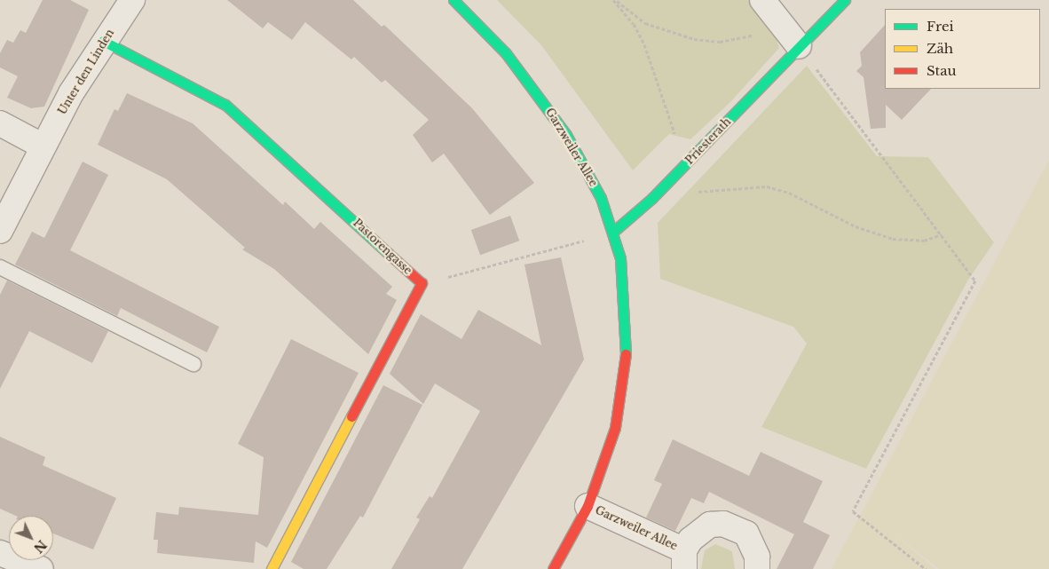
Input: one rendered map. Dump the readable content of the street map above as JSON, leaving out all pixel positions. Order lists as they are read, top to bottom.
{
  "streets": {
    "street": [
      "Unter den Linden",
      "Priesterath",
      "Garzweiler Allee",
      "Pastorengasse"
    ]
  },
  "crossings": [
    ["Unter den Linden", "Pastorengasse"],
    ["Priesterath", "Garzweiler Allee"]
  ],
  "legend": ["Frei", "Zäh", "Stau"],
  "north": "bottom right"
}
